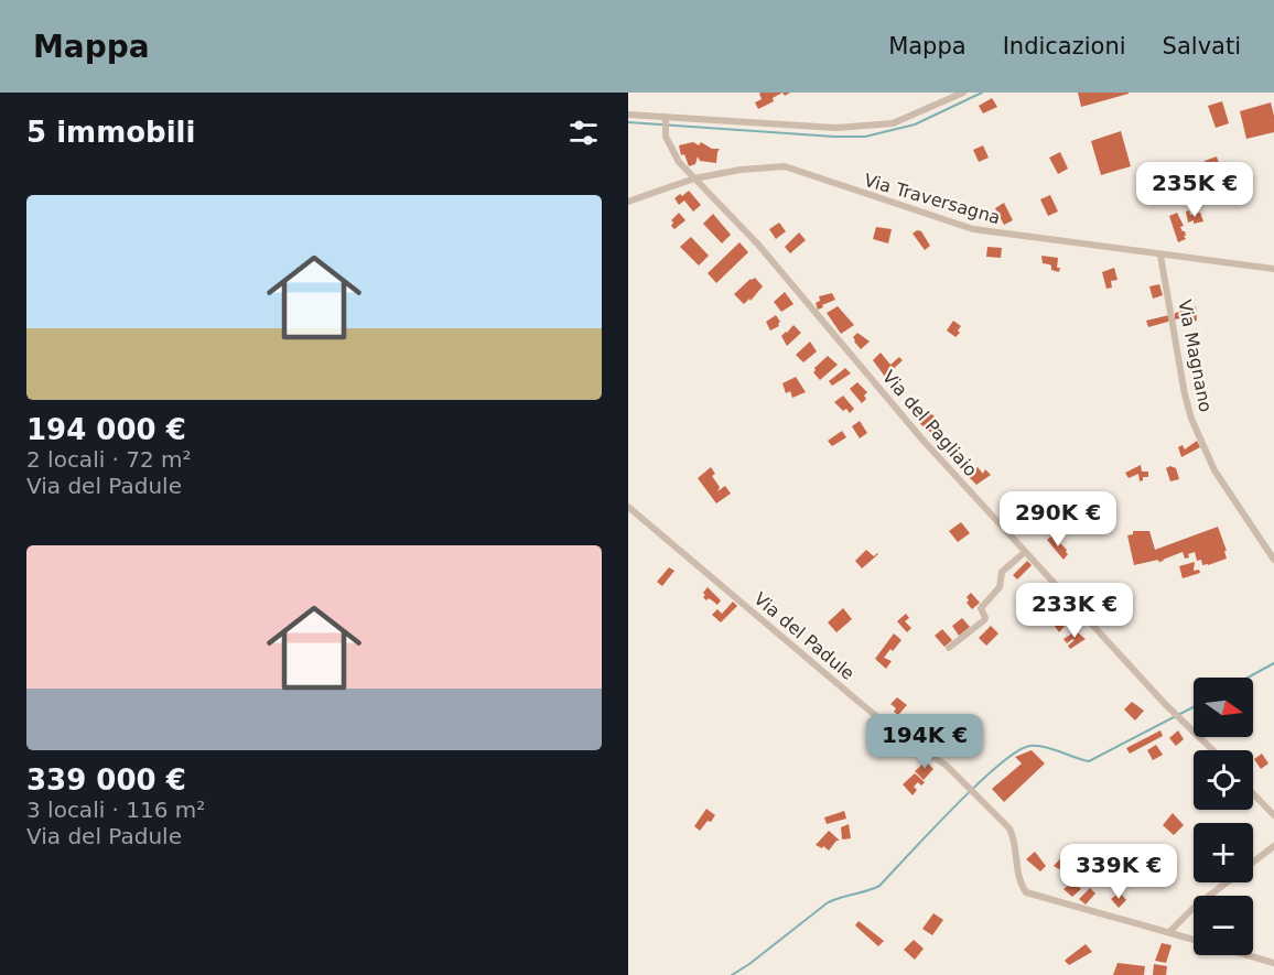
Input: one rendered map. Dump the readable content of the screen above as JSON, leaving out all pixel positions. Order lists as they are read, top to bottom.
{
  "streets": {
    "street": [
      "Via Traversagna",
      "Via Magnano",
      "Via del Pagliaio",
      "Via del Padule"
    ]
  },
  "crossings": [
    ["Via Traversagna", "Via Magnano"],
    ["Via Traversagna", "Via del Pagliaio"]
  ],
  "north": "right",
  "page": {
    "header": "Mappa",
    "nav": ["Mappa", "Indicazioni", "Salvati"],
    "heading": "5 immobili",
    "price": [
      "235K €",
      "290K €",
      "233K €",
      "194K €",
      "339K €"
    ],
    "list": [
      {
        "name": "194 000 €",
        "note": "2 locali · 72 m² · Via del Padule"
      },
      {
        "name": "339 000 €",
        "note": "3 locali · 116 m² · Via del Padule"
      }
    ],
    "map_buttons": ["+", "−"]
  }
}
